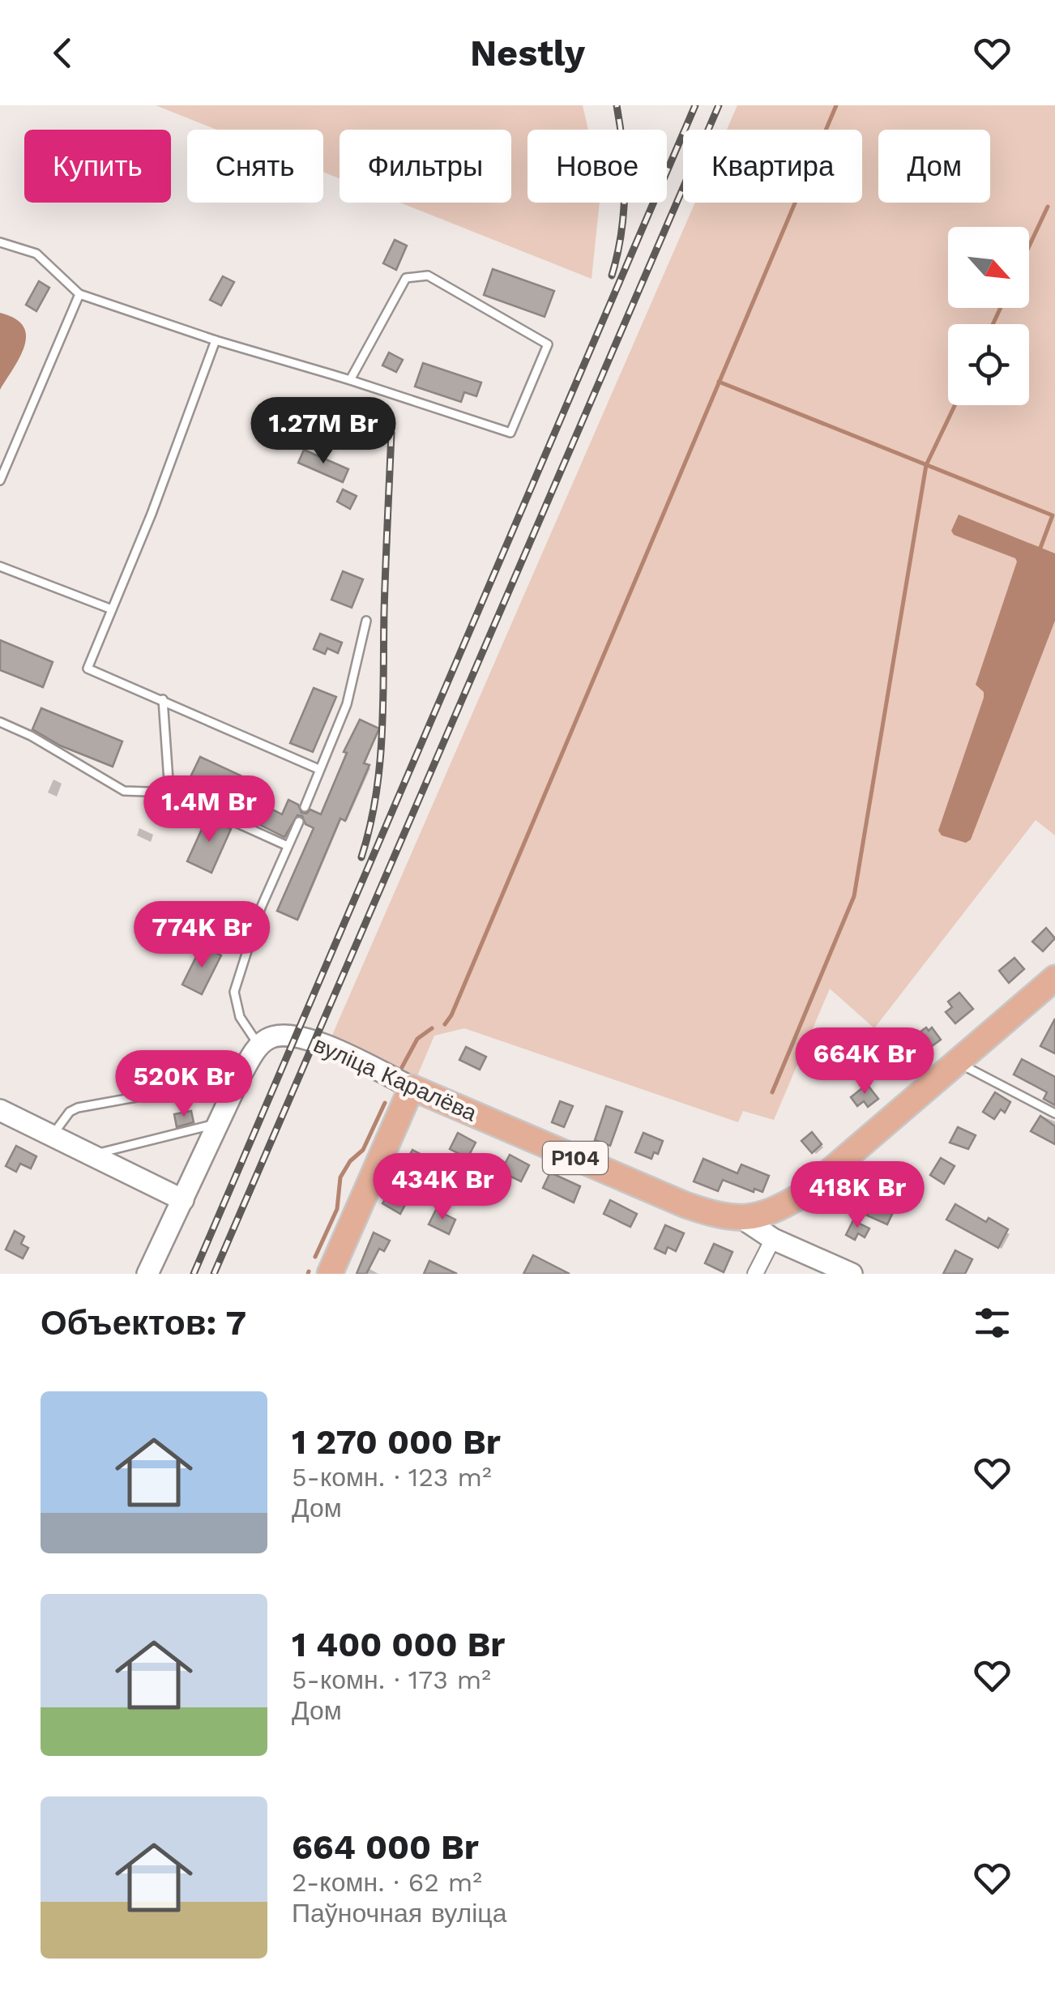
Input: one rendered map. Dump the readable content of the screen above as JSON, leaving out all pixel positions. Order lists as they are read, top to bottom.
{
  "streets": {
    "main road": ["вуліца Каралёва", "Р104"]
  },
  "crossings": [
    ["вуліца Каралёва", "Р104"]
  ],
  "north": "bottom right",
  "page": {
    "header": "Nestly",
    "chip": [
      "Купить",
      "Снять",
      "Фильтры",
      "Новое",
      "Квартира",
      "Дом"
    ],
    "price": [
      "1.27M Br",
      "1.4M Br",
      "774K Br",
      "664K Br",
      "520K Br",
      "434K Br",
      "418K Br"
    ],
    "heading": "Объектов: 7",
    "list": [
      {
        "name": "1 270 000 Br",
        "note": "5-комн. · 123 m² · Дом"
      },
      {
        "name": "1 400 000 Br",
        "note": "5-комн. · 173 m² · Дом"
      },
      {
        "name": "664 000 Br",
        "note": "2-комн. · 62 m² · Паўночная вуліца"
      }
    ]
  }
}
